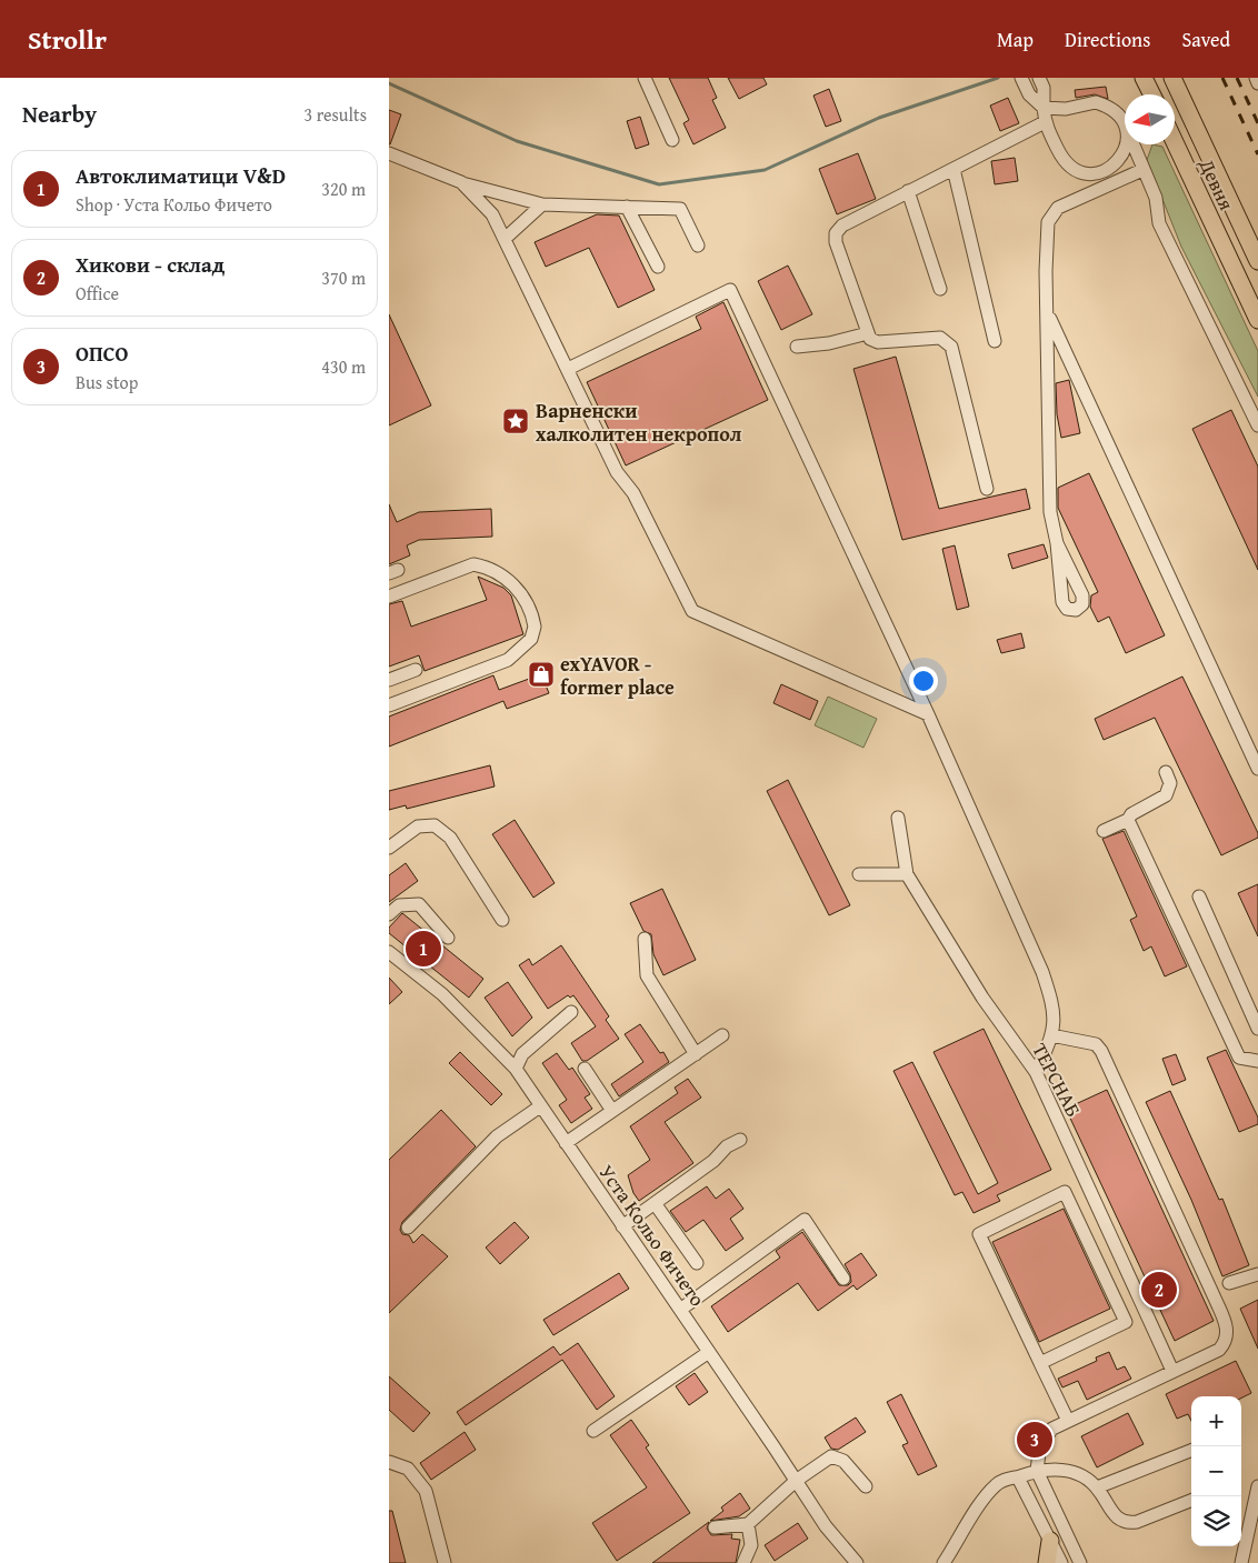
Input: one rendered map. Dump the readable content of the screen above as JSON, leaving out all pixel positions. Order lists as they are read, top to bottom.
{
  "streets": {
    "main road": ["Девня"],
    "street": ["ТЕРСНАБ", "Уста Кольо Фичето"]
  },
  "places": {
    "place": ["Варненски халколитен некропол"],
    "shop": ["exYAVOR - former place"]
  },
  "north": "left",
  "page": {
    "header": "Strollr",
    "nav": ["Map", "Directions", "Saved"],
    "heading": ["Nearby", "3 results"],
    "list": [
      {
        "mark": "1",
        "name": "Автоклиматици V&D",
        "note": "Shop · Уста Кольо Фичето",
        "value": "320 m"
      },
      {
        "mark": "2",
        "name": "Хикови - склад",
        "note": "Office",
        "value": "370 m"
      },
      {
        "mark": "3",
        "name": "ОПСО",
        "note": "Bus stop",
        "value": "430 m"
      }
    ],
    "pins": ["1", "2", "3"],
    "map_buttons": ["+", "−"]
  }
}
